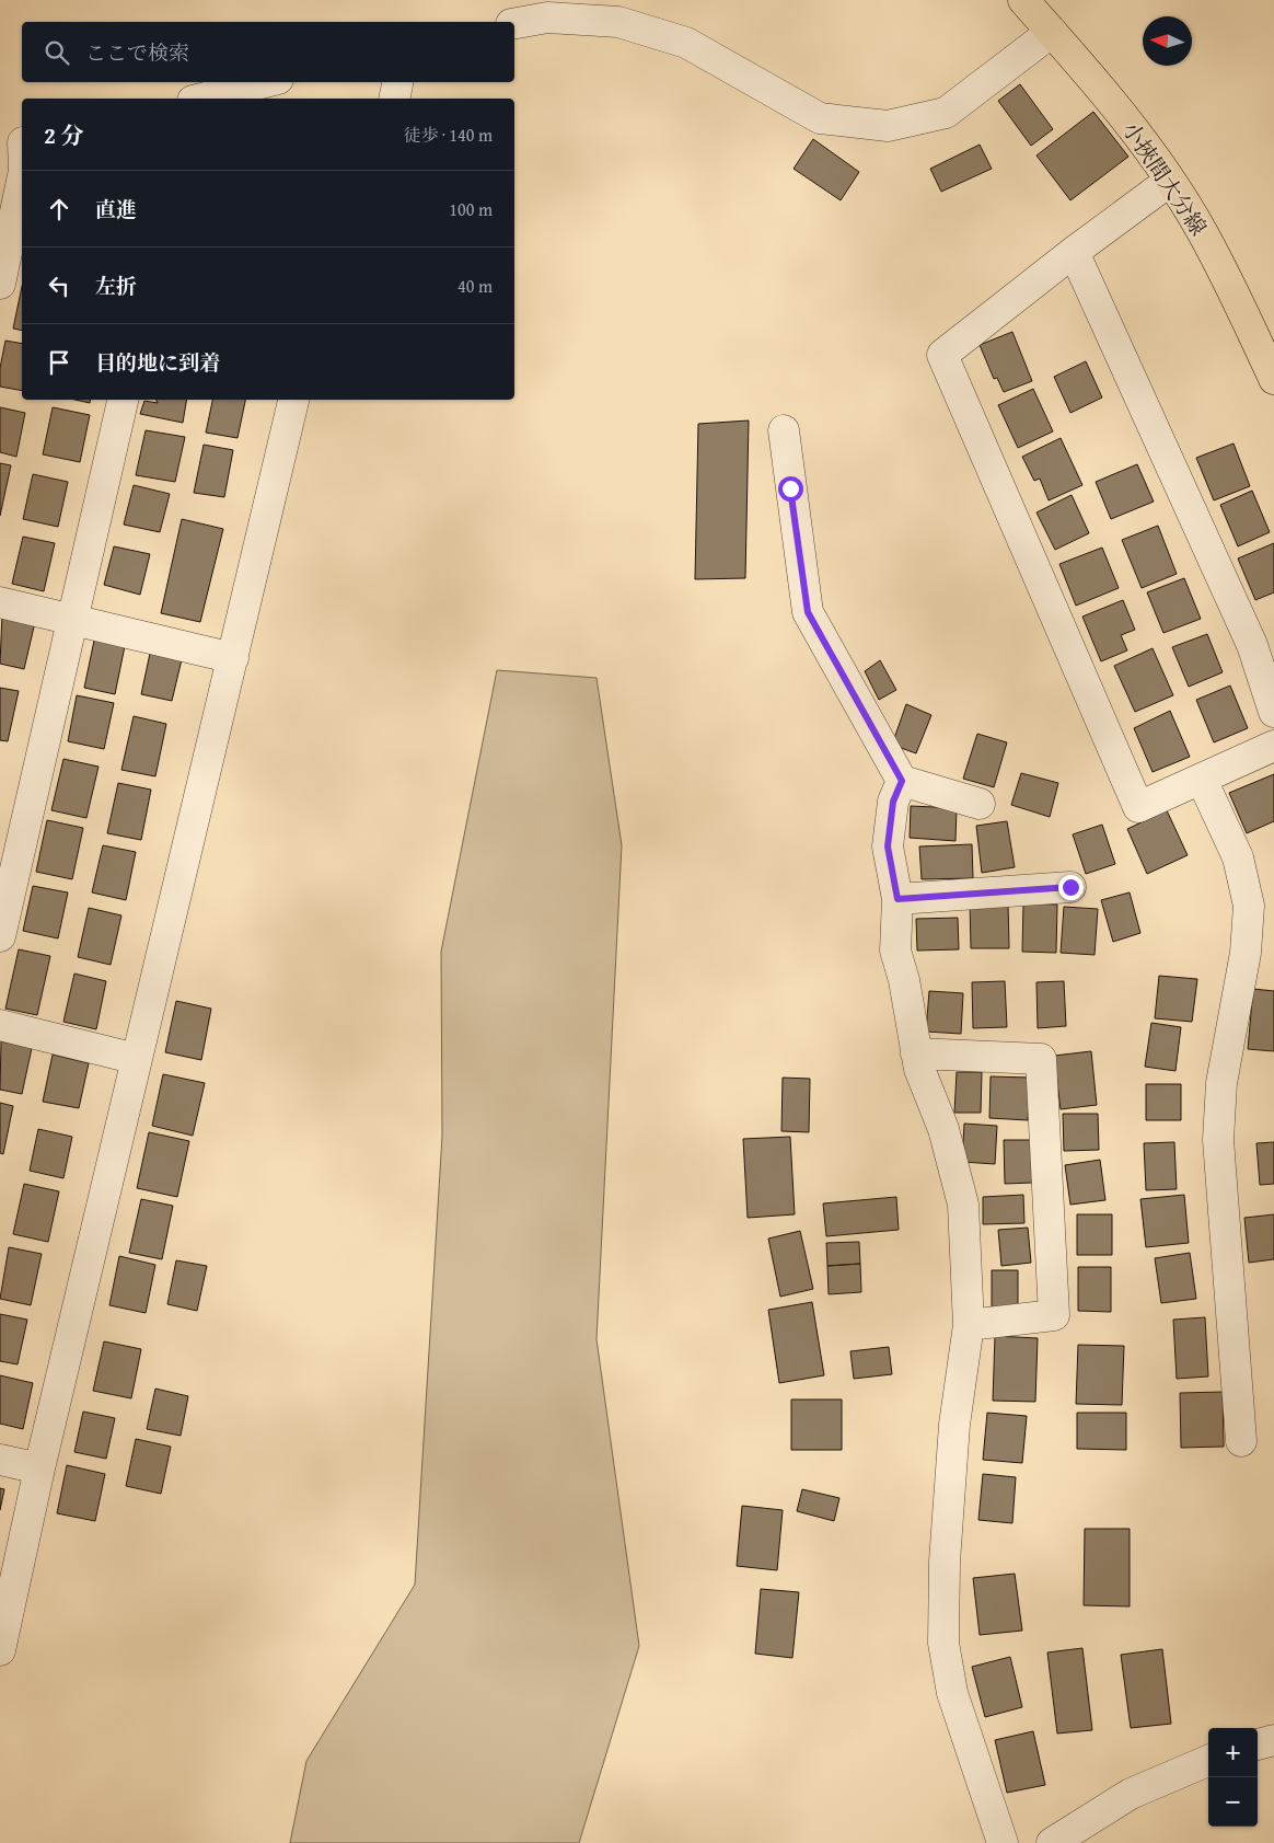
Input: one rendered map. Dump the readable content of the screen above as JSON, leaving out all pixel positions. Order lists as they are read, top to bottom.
{
  "streets": {
    "main road": ["小挾間大分線"]
  },
  "north": "left",
  "page": {
    "search": "ここで検索",
    "heading": ["2 分", "徒歩 · 140 m"],
    "list": [
      ["直進", "100 m"],
      ["左折", "40 m"],
      "目的地に到着"
    ],
    "map_buttons": ["+", "−"]
  }
}
